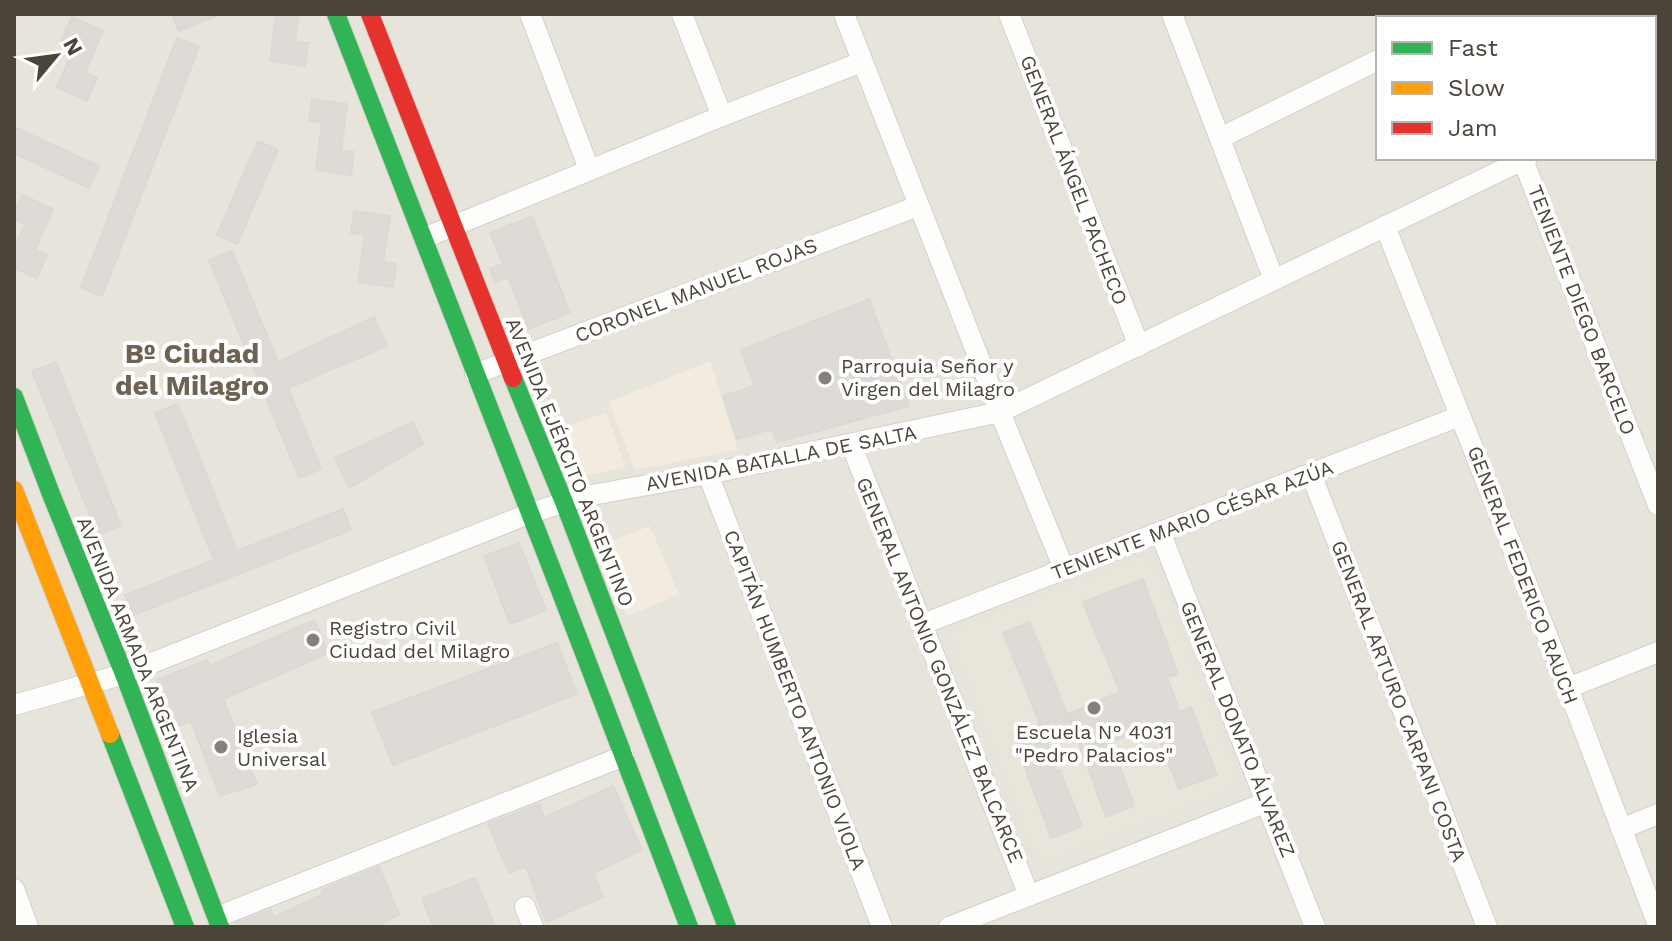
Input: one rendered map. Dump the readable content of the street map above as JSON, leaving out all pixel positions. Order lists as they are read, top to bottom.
{
  "streets": {
    "street": [
      "GENERAL ÁNGEL PACHECO",
      "CORONEL MANUEL ROJAS",
      "TENIENTE DIEGO BARCELO",
      "AVENIDA BATALLA DE SALTA",
      "AVENIDA EJÉRCITO ARGENTINO",
      "TENIENTE MARIO CÉSAR AZÚA",
      "GENERAL FEDERICO RAUCH",
      "AVENIDA ARMADA ARGENTINA",
      "GENERAL ANTONIO GONZÁLEZ BALCARCE",
      "CAPITÁN HUMBERTO ANTONIO VIOLA",
      "GENERAL ARTURO CARPANI COSTA",
      "GENERAL DONATO ÁLVAREZ"
    ]
  },
  "crossings": [
    ["GENERAL ÁNGEL PACHECO", "AVENIDA BATALLA DE SALTA"],
    ["CORONEL MANUEL ROJAS", "AVENIDA EJÉRCITO ARGENTINO"],
    ["AVENIDA BATALLA DE SALTA", "AVENIDA EJÉRCITO ARGENTINO"],
    ["AVENIDA BATALLA DE SALTA", "GENERAL FEDERICO RAUCH"],
    ["AVENIDA BATALLA DE SALTA", "AVENIDA ARMADA ARGENTINA"],
    ["AVENIDA BATALLA DE SALTA", "GENERAL ANTONIO GONZÁLEZ BALCARCE"],
    ["AVENIDA BATALLA DE SALTA", "CAPITÁN HUMBERTO ANTONIO VIOLA"],
    ["TENIENTE MARIO CÉSAR AZÚA", "GENERAL FEDERICO RAUCH"],
    ["TENIENTE MARIO CÉSAR AZÚA", "GENERAL ANTONIO GONZÁLEZ BALCARCE"],
    ["TENIENTE MARIO CÉSAR AZÚA", "GENERAL ARTURO CARPANI COSTA"],
    ["TENIENTE MARIO CÉSAR AZÚA", "GENERAL DONATO ÁLVAREZ"]
  ],
  "districts": ["Bº Ciudad del Milagro"],
  "places": [
    "Parroquia Señor y Virgen del Milagro",
    "Registro Civil Ciudad del Milagro",
    "Escuela N° 4031 \"Pedro Palacios\"",
    "Iglesia Universal"
  ],
  "legend": ["Fast", "Slow", "Jam"],
  "north": "top right"
}
